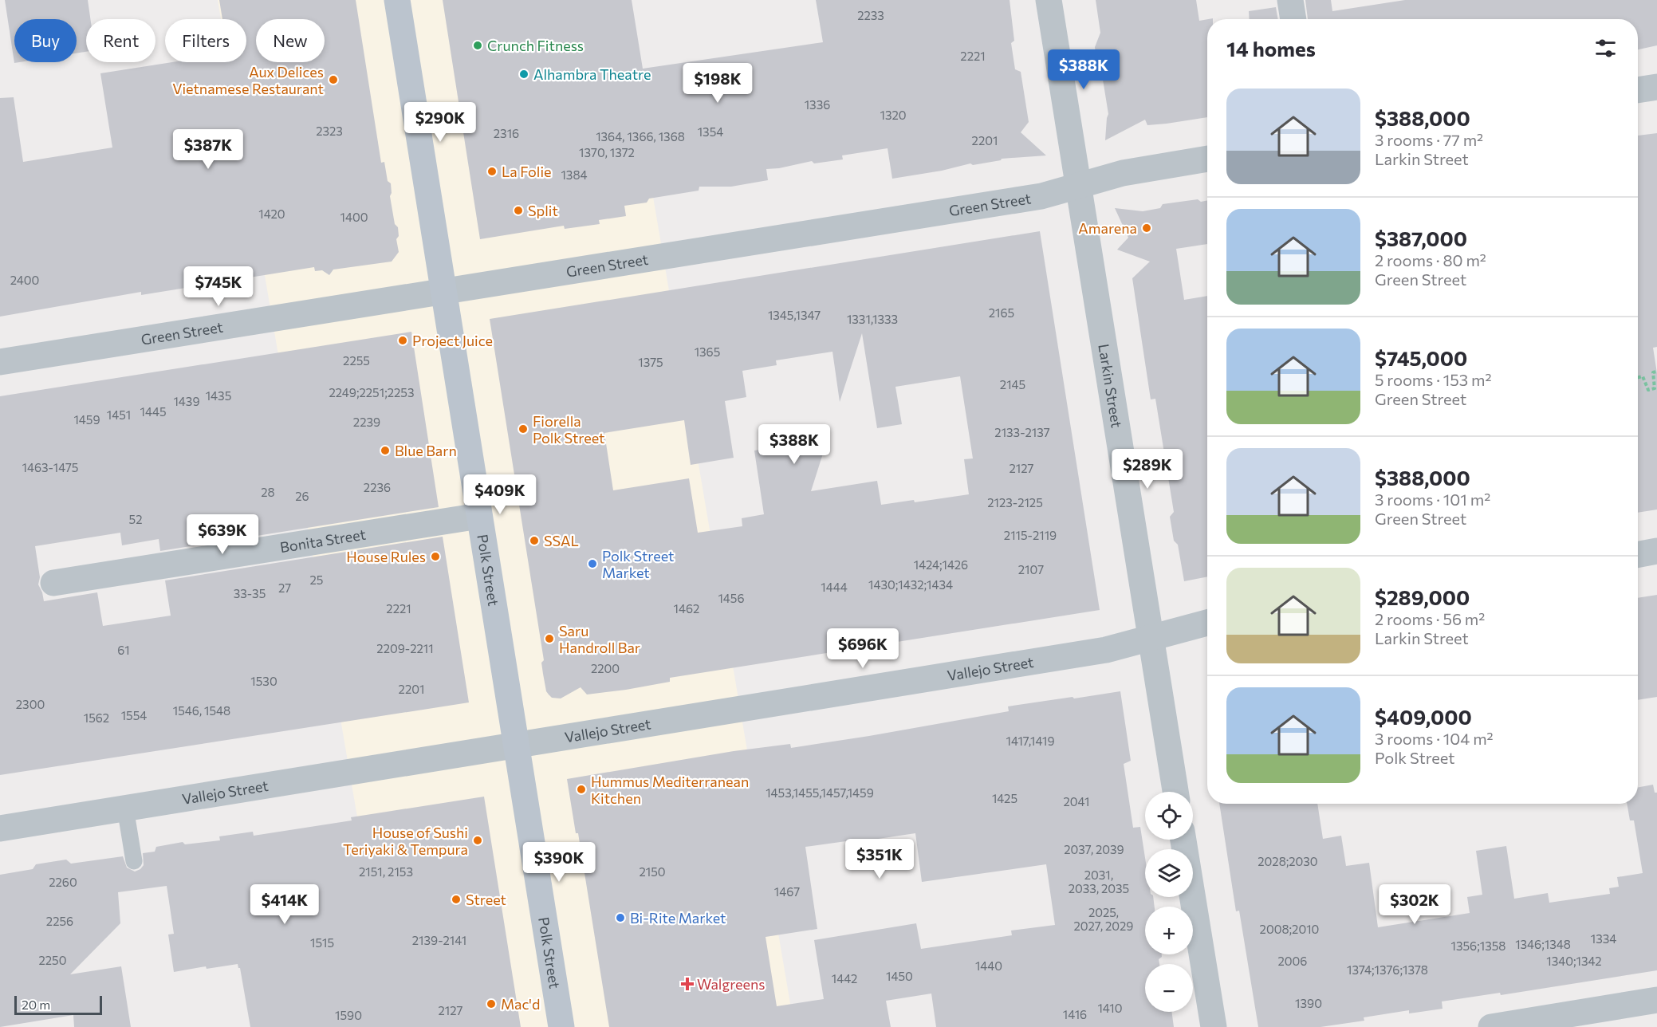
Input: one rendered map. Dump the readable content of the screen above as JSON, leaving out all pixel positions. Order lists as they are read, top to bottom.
{
  "streets": {
    "street": [
      "Green Street",
      "Larkin Street",
      "Bonita Street",
      "Polk Street",
      "Vallejo Street"
    ]
  },
  "crossings": [
    ["Green Street", "Larkin Street"],
    ["Green Street", "Polk Street"],
    ["Larkin Street", "Vallejo Street"],
    ["Bonita Street", "Polk Street"],
    ["Polk Street", "Vallejo Street"]
  ],
  "places": {
    "other": [
      "Crunch Fitness",
      "Alhambra Theatre",
      "Aux Delices Vietnamese Restaurant",
      "La Folie",
      "Split",
      "Amarena",
      "Project Juice",
      "Fiorella Polk Street",
      "Blue Barn",
      "SSAL",
      "House Rules",
      "Polk Street Market",
      "Saru Handroll Bar",
      "Hummus Mediterranean Kitchen",
      "House of Sushi Teriyaki & Tempura",
      "Street",
      "Bi-Rite Market",
      "Mac'd"
    ],
    "health": ["Walgreens"]
  },
  "house_numbers": [
    "2233",
    "2221",
    "1336",
    "1320",
    "2323",
    "1354",
    "2316",
    "1364, 1366, 1368",
    "2201",
    "1370, 1372",
    "1384",
    "1420",
    "1400",
    "2400",
    "2165",
    "1345,1347",
    "1331,1333",
    "1365",
    "2255",
    "1375",
    "2145",
    "2249;2251;2253",
    "1435",
    "1439",
    "1445",
    "1451",
    "1459",
    "2239",
    "2133-2137",
    "1463-1475",
    "2127",
    "2236",
    "28",
    "26",
    "2123-2125",
    "52",
    "2115-2119",
    "1424;1426",
    "2107",
    "25",
    "1430;1432;1434",
    "1444",
    "27",
    "33-35",
    "1456",
    "2221",
    "1462",
    "2209-2211",
    "61",
    "2200",
    "1530",
    "2201",
    "2300",
    "1546, 1548",
    "1554",
    "1562",
    "1417,1419",
    "1453,1455,1457,1459",
    "1425",
    "2041",
    "2037, 2039",
    "2028;2030",
    "2151, 2153",
    "2150",
    "2031, 2033, 2035",
    "2260",
    "1467",
    "2025, 2027, 2029",
    "2256",
    "2008;2010",
    "1334",
    "2139-2141",
    "1515",
    "1346;1348",
    "1356;1358",
    "2250",
    "2006",
    "1340;1342",
    "1440",
    "1374;1376;1378",
    "1450",
    "1442",
    "1390",
    "1410",
    "2127",
    "1416",
    "1590"
  ],
  "scale_bar": "20 m",
  "page": {
    "chip": [
      "Buy",
      "Rent",
      "Filters",
      "New"
    ],
    "heading": "14 homes",
    "price": [
      "$388K",
      "$198K",
      "$290K",
      "$387K",
      "$745K",
      "$388K",
      "$289K",
      "$409K",
      "$639K",
      "$696K",
      "$351K",
      "$390K",
      "$414K",
      "$302K"
    ],
    "list": [
      {
        "name": "$388,000",
        "note": "3 rooms · 77 m² · Larkin Street"
      },
      {
        "name": "$387,000",
        "note": "2 rooms · 80 m² · Green Street"
      },
      {
        "name": "$745,000",
        "note": "5 rooms · 153 m² · Green Street"
      },
      {
        "name": "$388,000",
        "note": "3 rooms · 101 m² · Green Street"
      },
      {
        "name": "$289,000",
        "note": "2 rooms · 56 m² · Larkin Street"
      },
      {
        "name": "$409,000",
        "note": "3 rooms · 104 m² · Polk Street"
      }
    ],
    "map_buttons": ["+", "−"],
    "scale": "20 m"
  }
}
